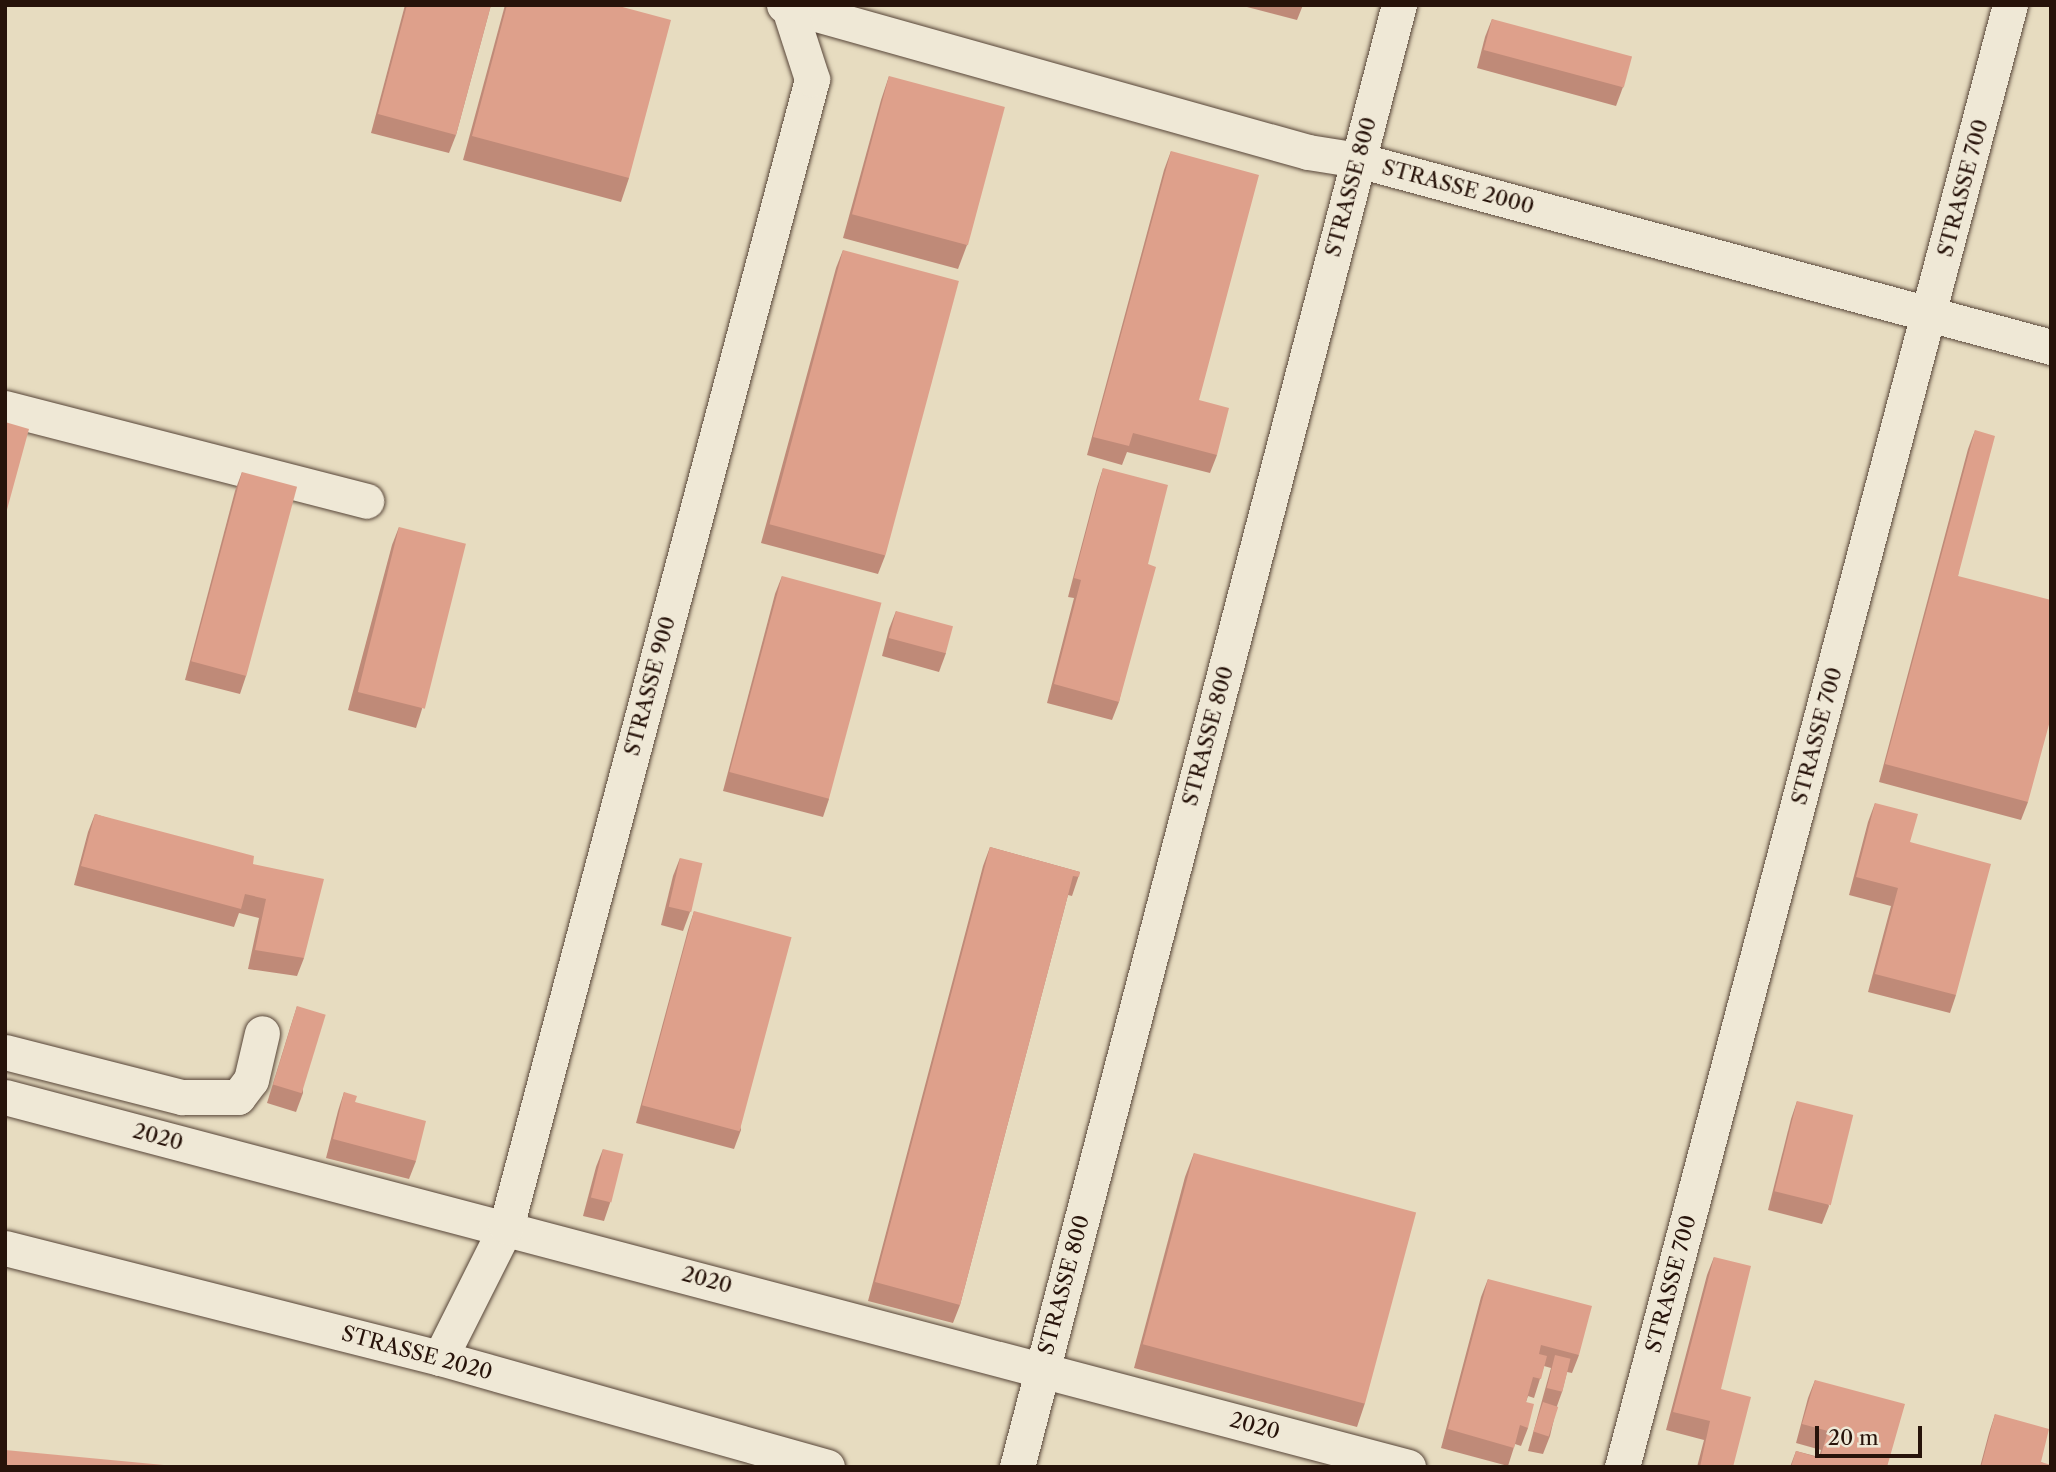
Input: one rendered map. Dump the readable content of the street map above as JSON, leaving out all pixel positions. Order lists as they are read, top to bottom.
{
  "streets": {
    "lane": [
      "STRASSE 800",
      "STRASSE 2000",
      "STRASSE 700",
      "STRASSE 900",
      "2020",
      "STRASSE 2020"
    ]
  },
  "crossings": [
    ["STRASSE 800", "STRASSE 2000"],
    ["STRASSE 800", "2020"],
    ["STRASSE 2000", "STRASSE 700"],
    ["STRASSE 2000", "STRASSE 900"],
    ["STRASSE 900", "2020"],
    ["STRASSE 900", "STRASSE 2020"]
  ],
  "scale_bar": "20 m"
}
